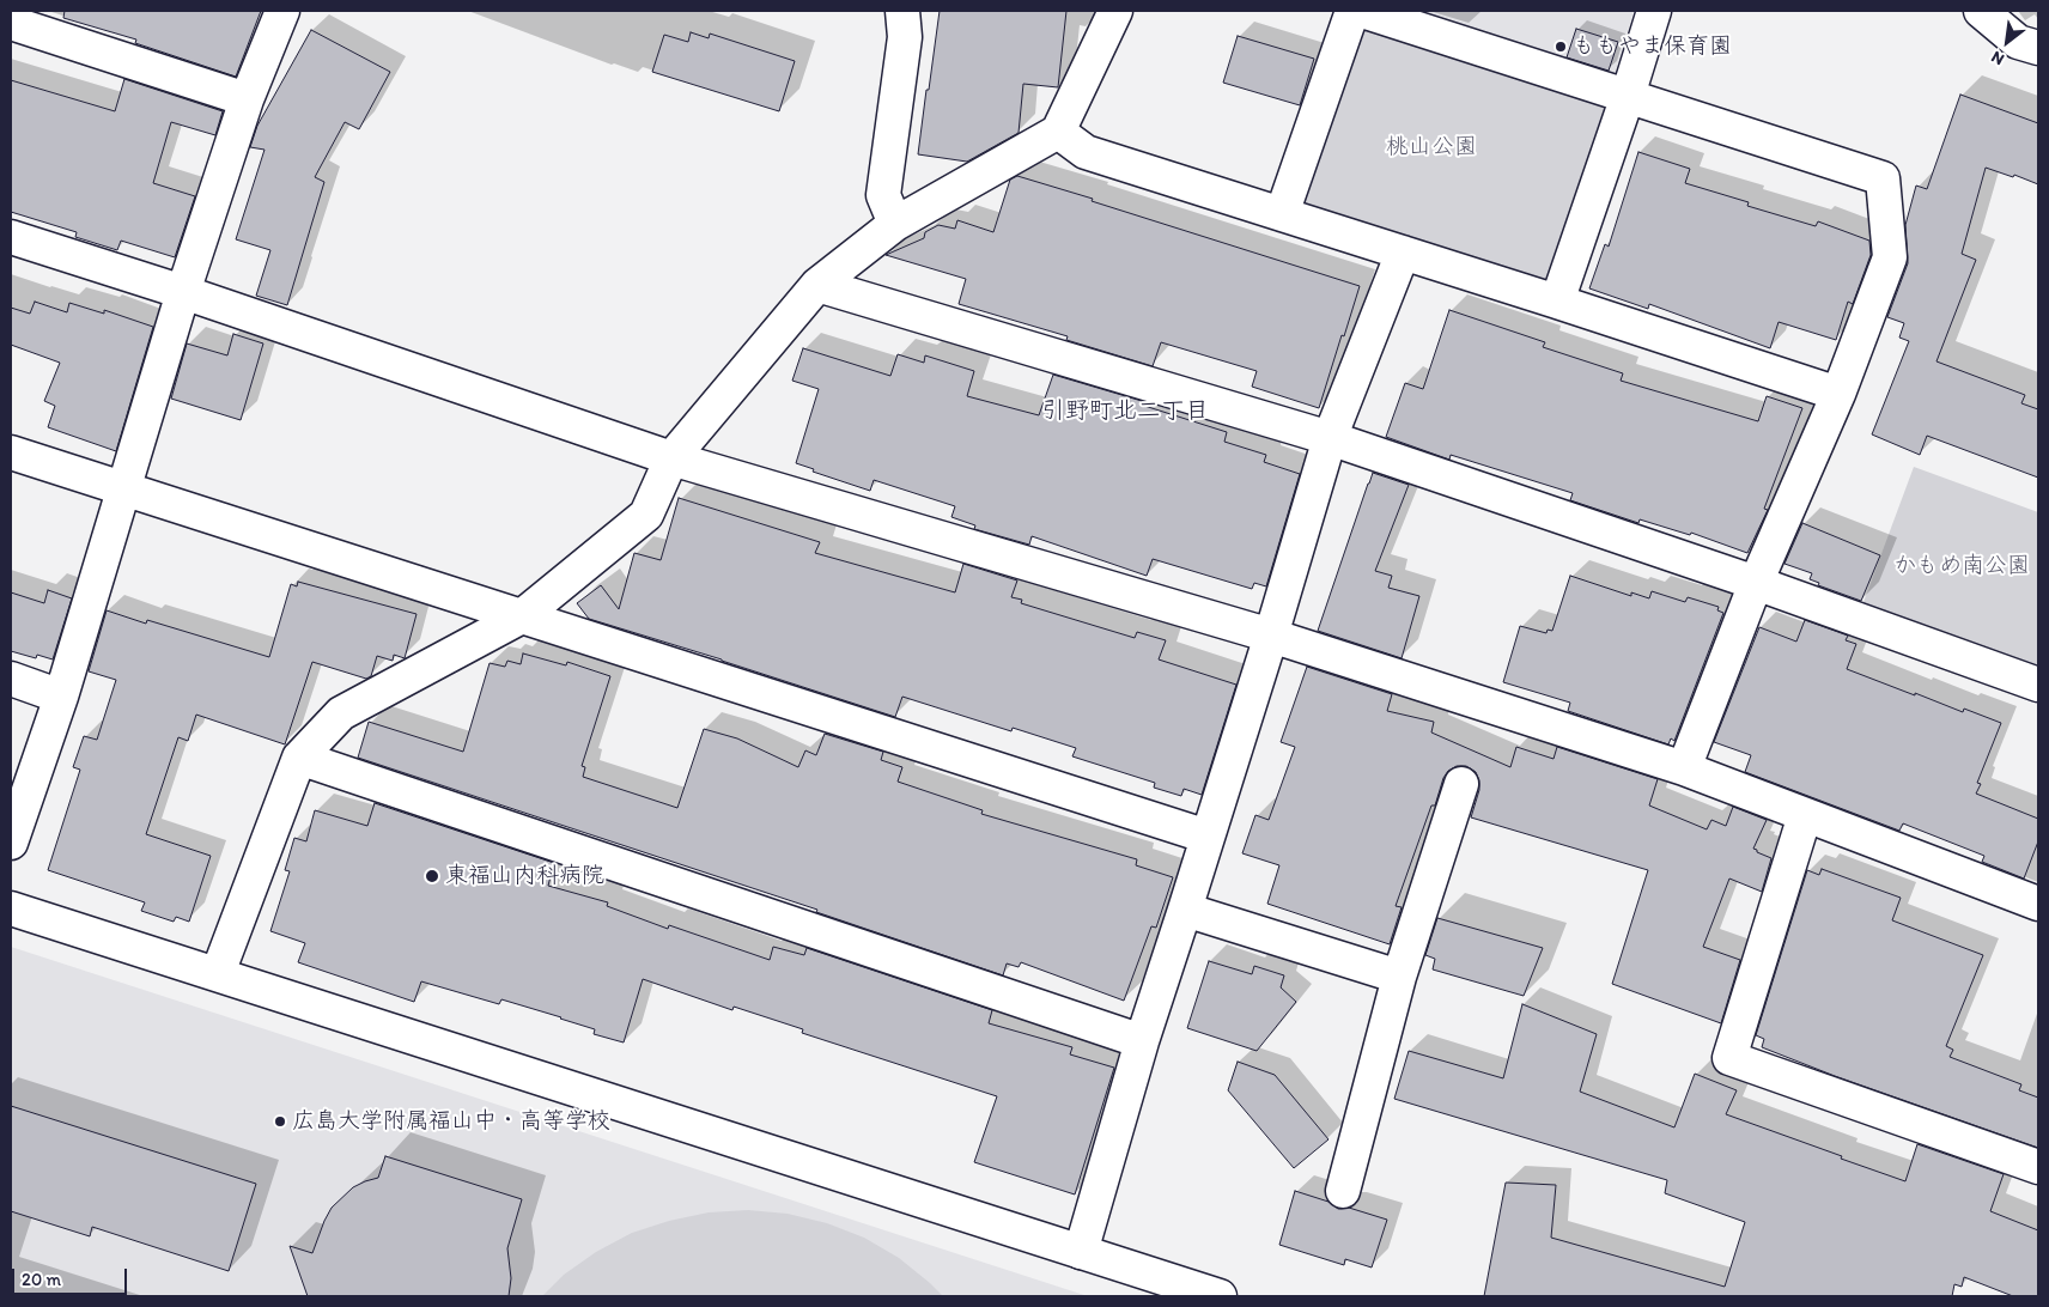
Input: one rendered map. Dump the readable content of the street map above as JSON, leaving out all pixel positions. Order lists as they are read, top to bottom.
{
  "districts": ["引野町北二丁目"],
  "parks": ["桃山公園", "かもめ南公園"],
  "places": ["ももやま保育園", "東福山内科病院", "広島大学附属福山中・高等学校"],
  "scale_bar": "20 m",
  "north": "bottom left"
}
